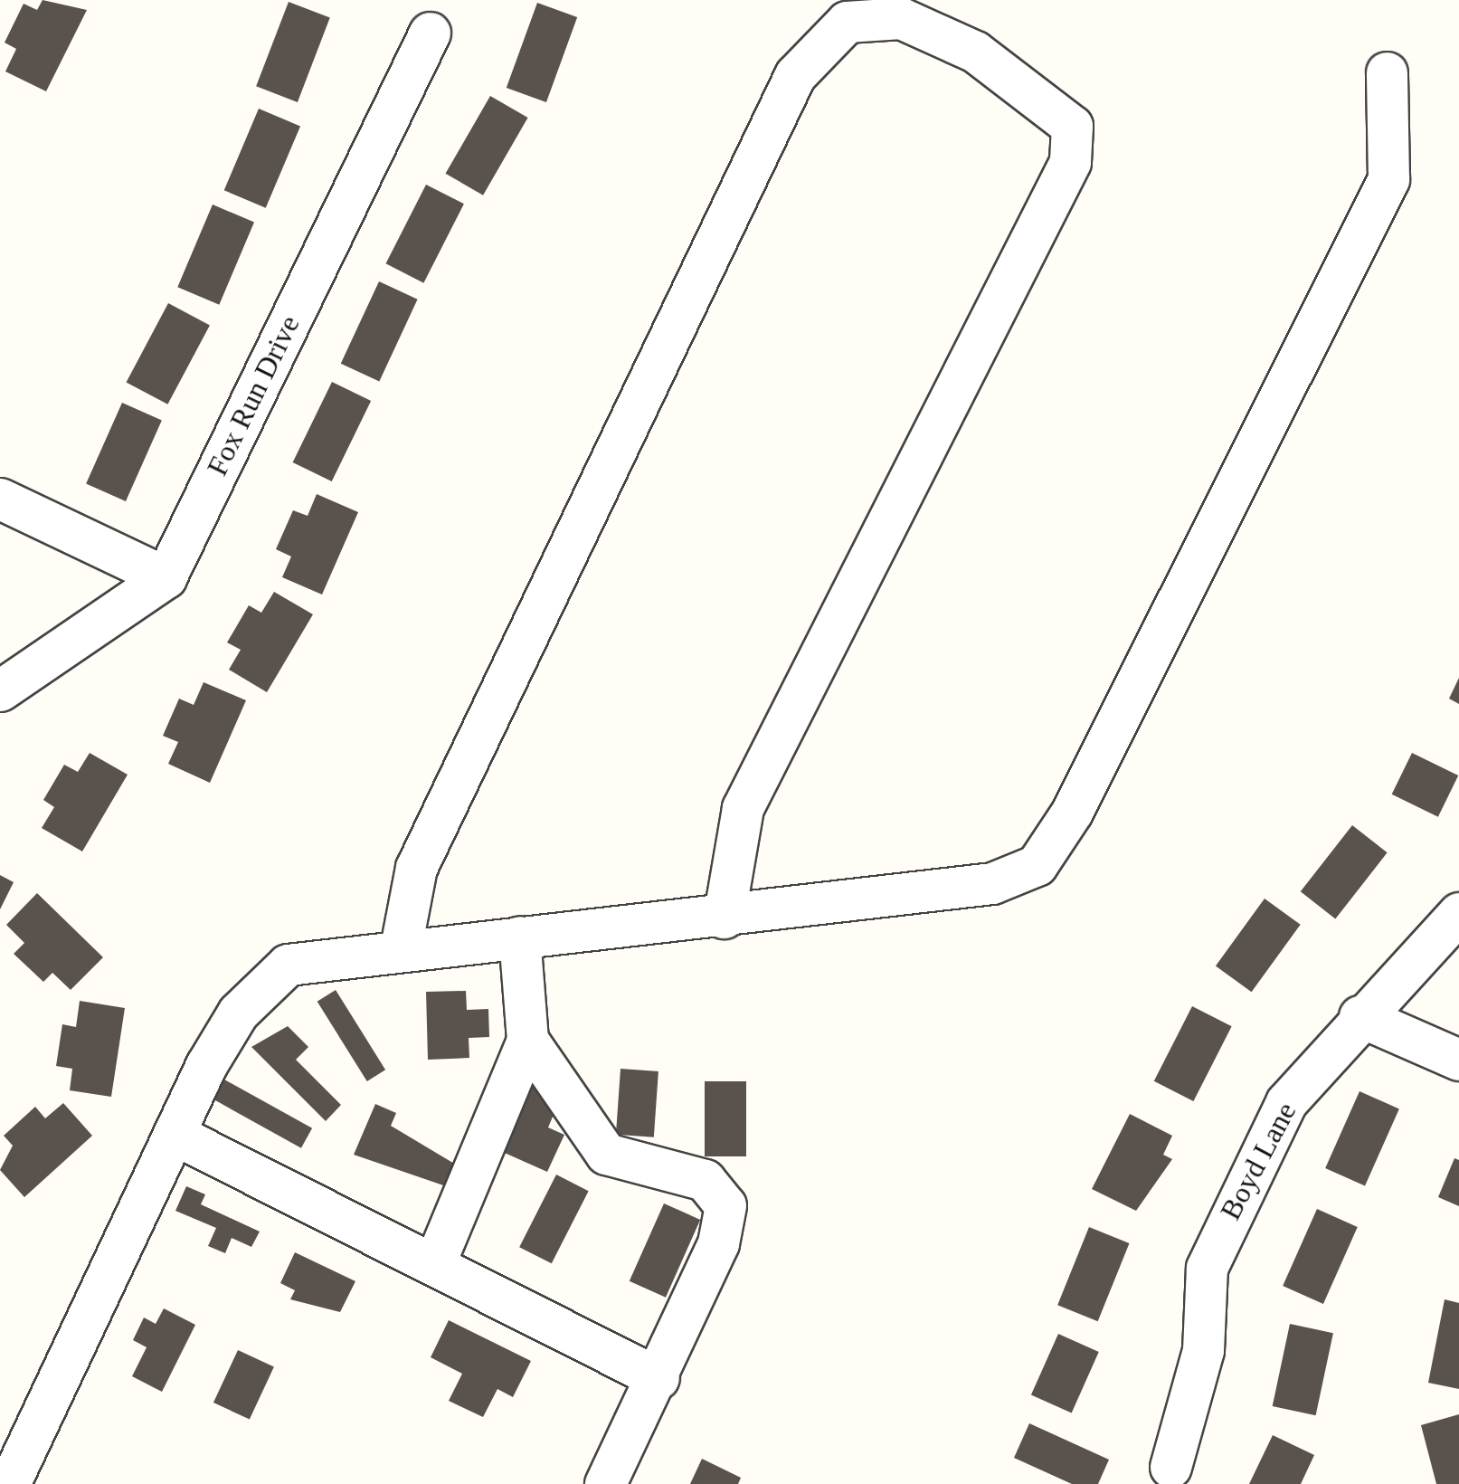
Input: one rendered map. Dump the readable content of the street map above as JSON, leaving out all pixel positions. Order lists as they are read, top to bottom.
{
  "streets": {
    "street": ["Fox Run Drive", "Boyd Lane"]
  }
}
